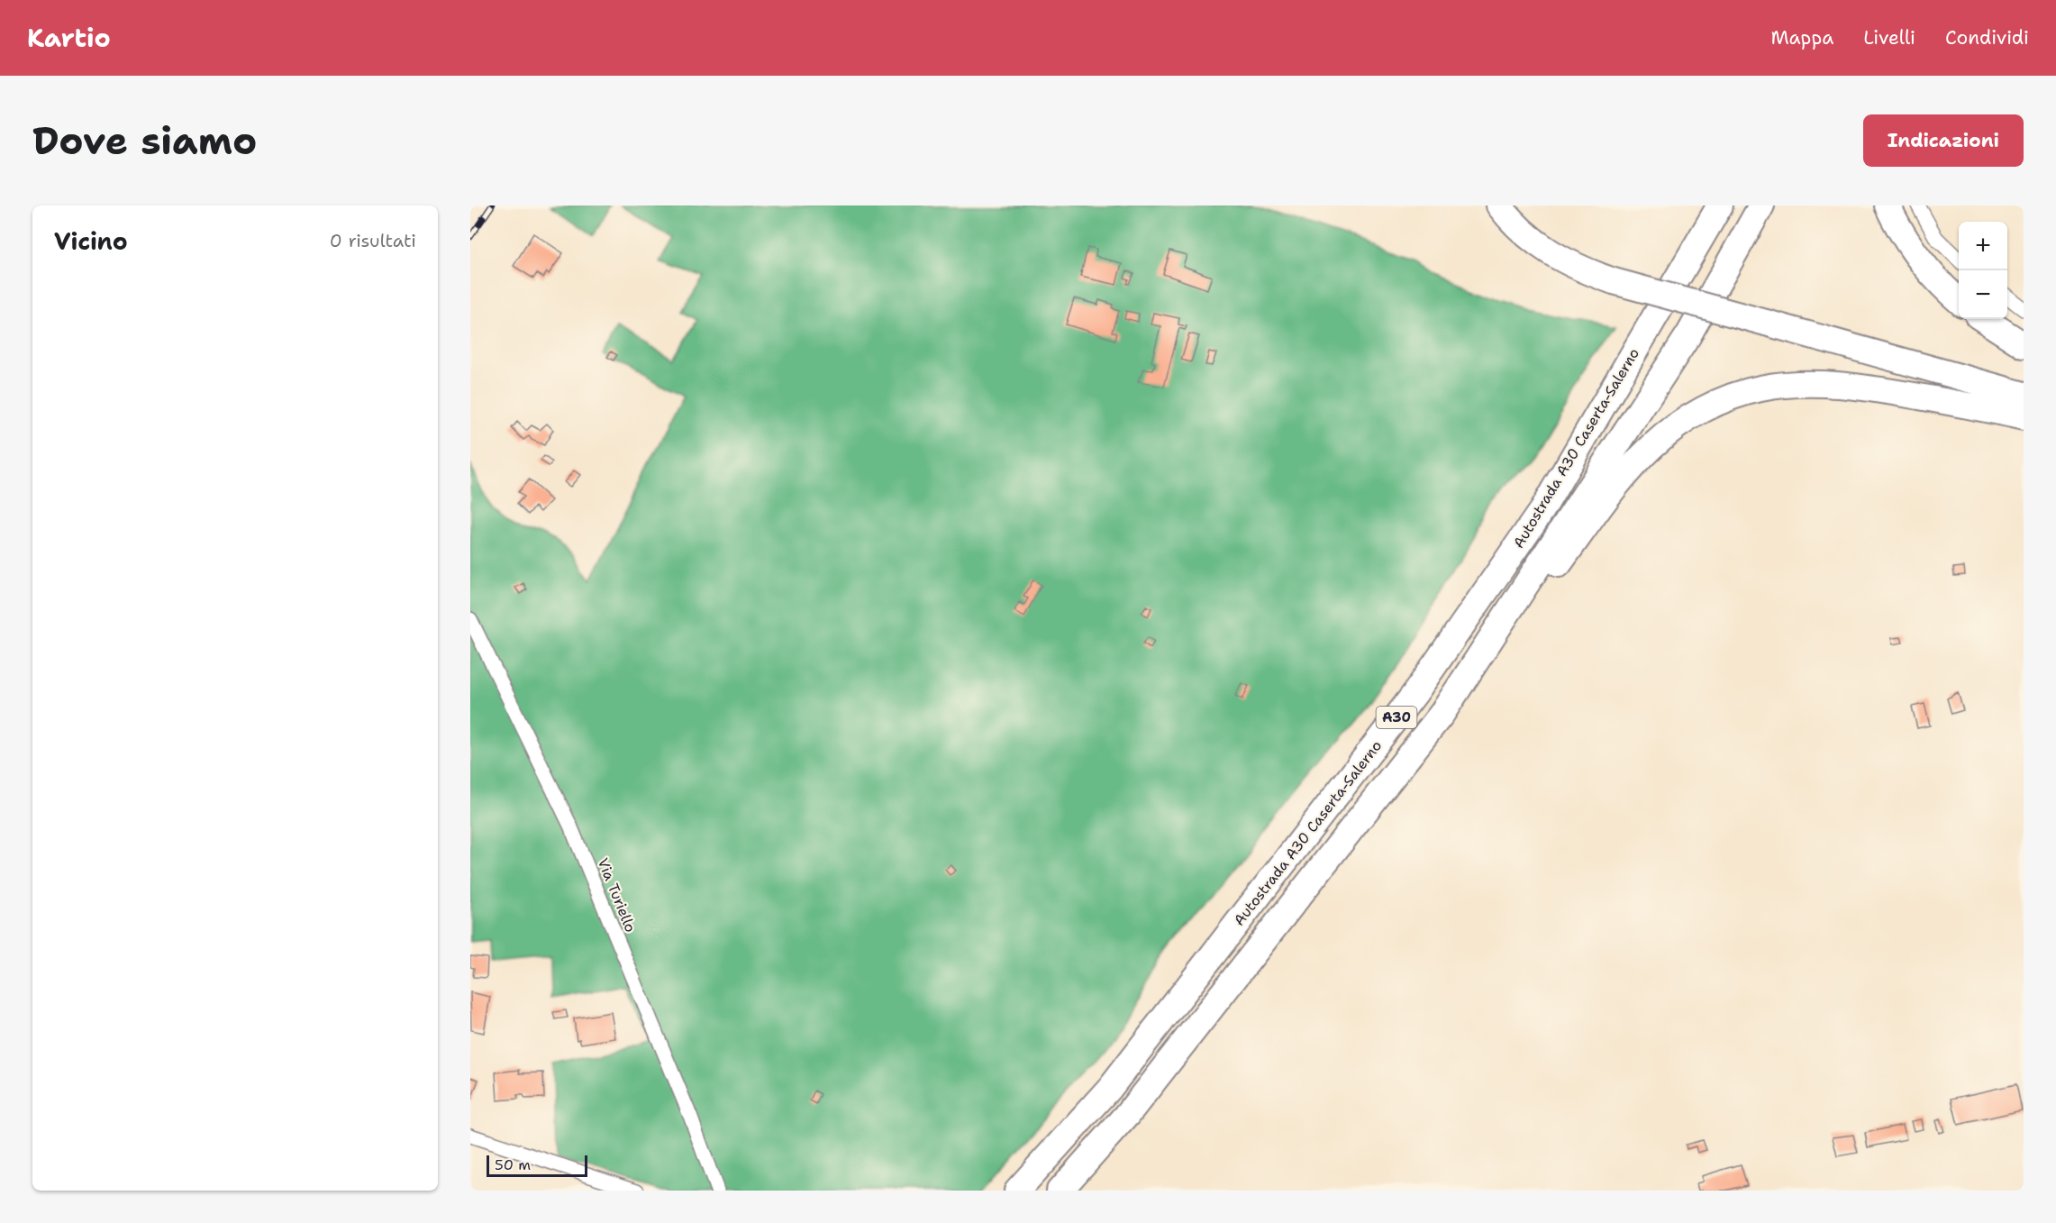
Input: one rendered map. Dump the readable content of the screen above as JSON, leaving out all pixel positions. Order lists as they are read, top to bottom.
{
  "streets": {
    "highway": ["Autostrada A30 Caserta-Salerno", "A30"],
    "street": ["Via Turiello"]
  },
  "scale_bar": "50 m",
  "page": {
    "header": "Kartio",
    "nav": ["Mappa", "Livelli", "Condividi"],
    "buttons": "Indicazioni",
    "title": "Dove siamo",
    "heading": ["Vicino", "0 risultati"],
    "map_buttons": ["+", "−"],
    "scale": "50 m"
  }
}
